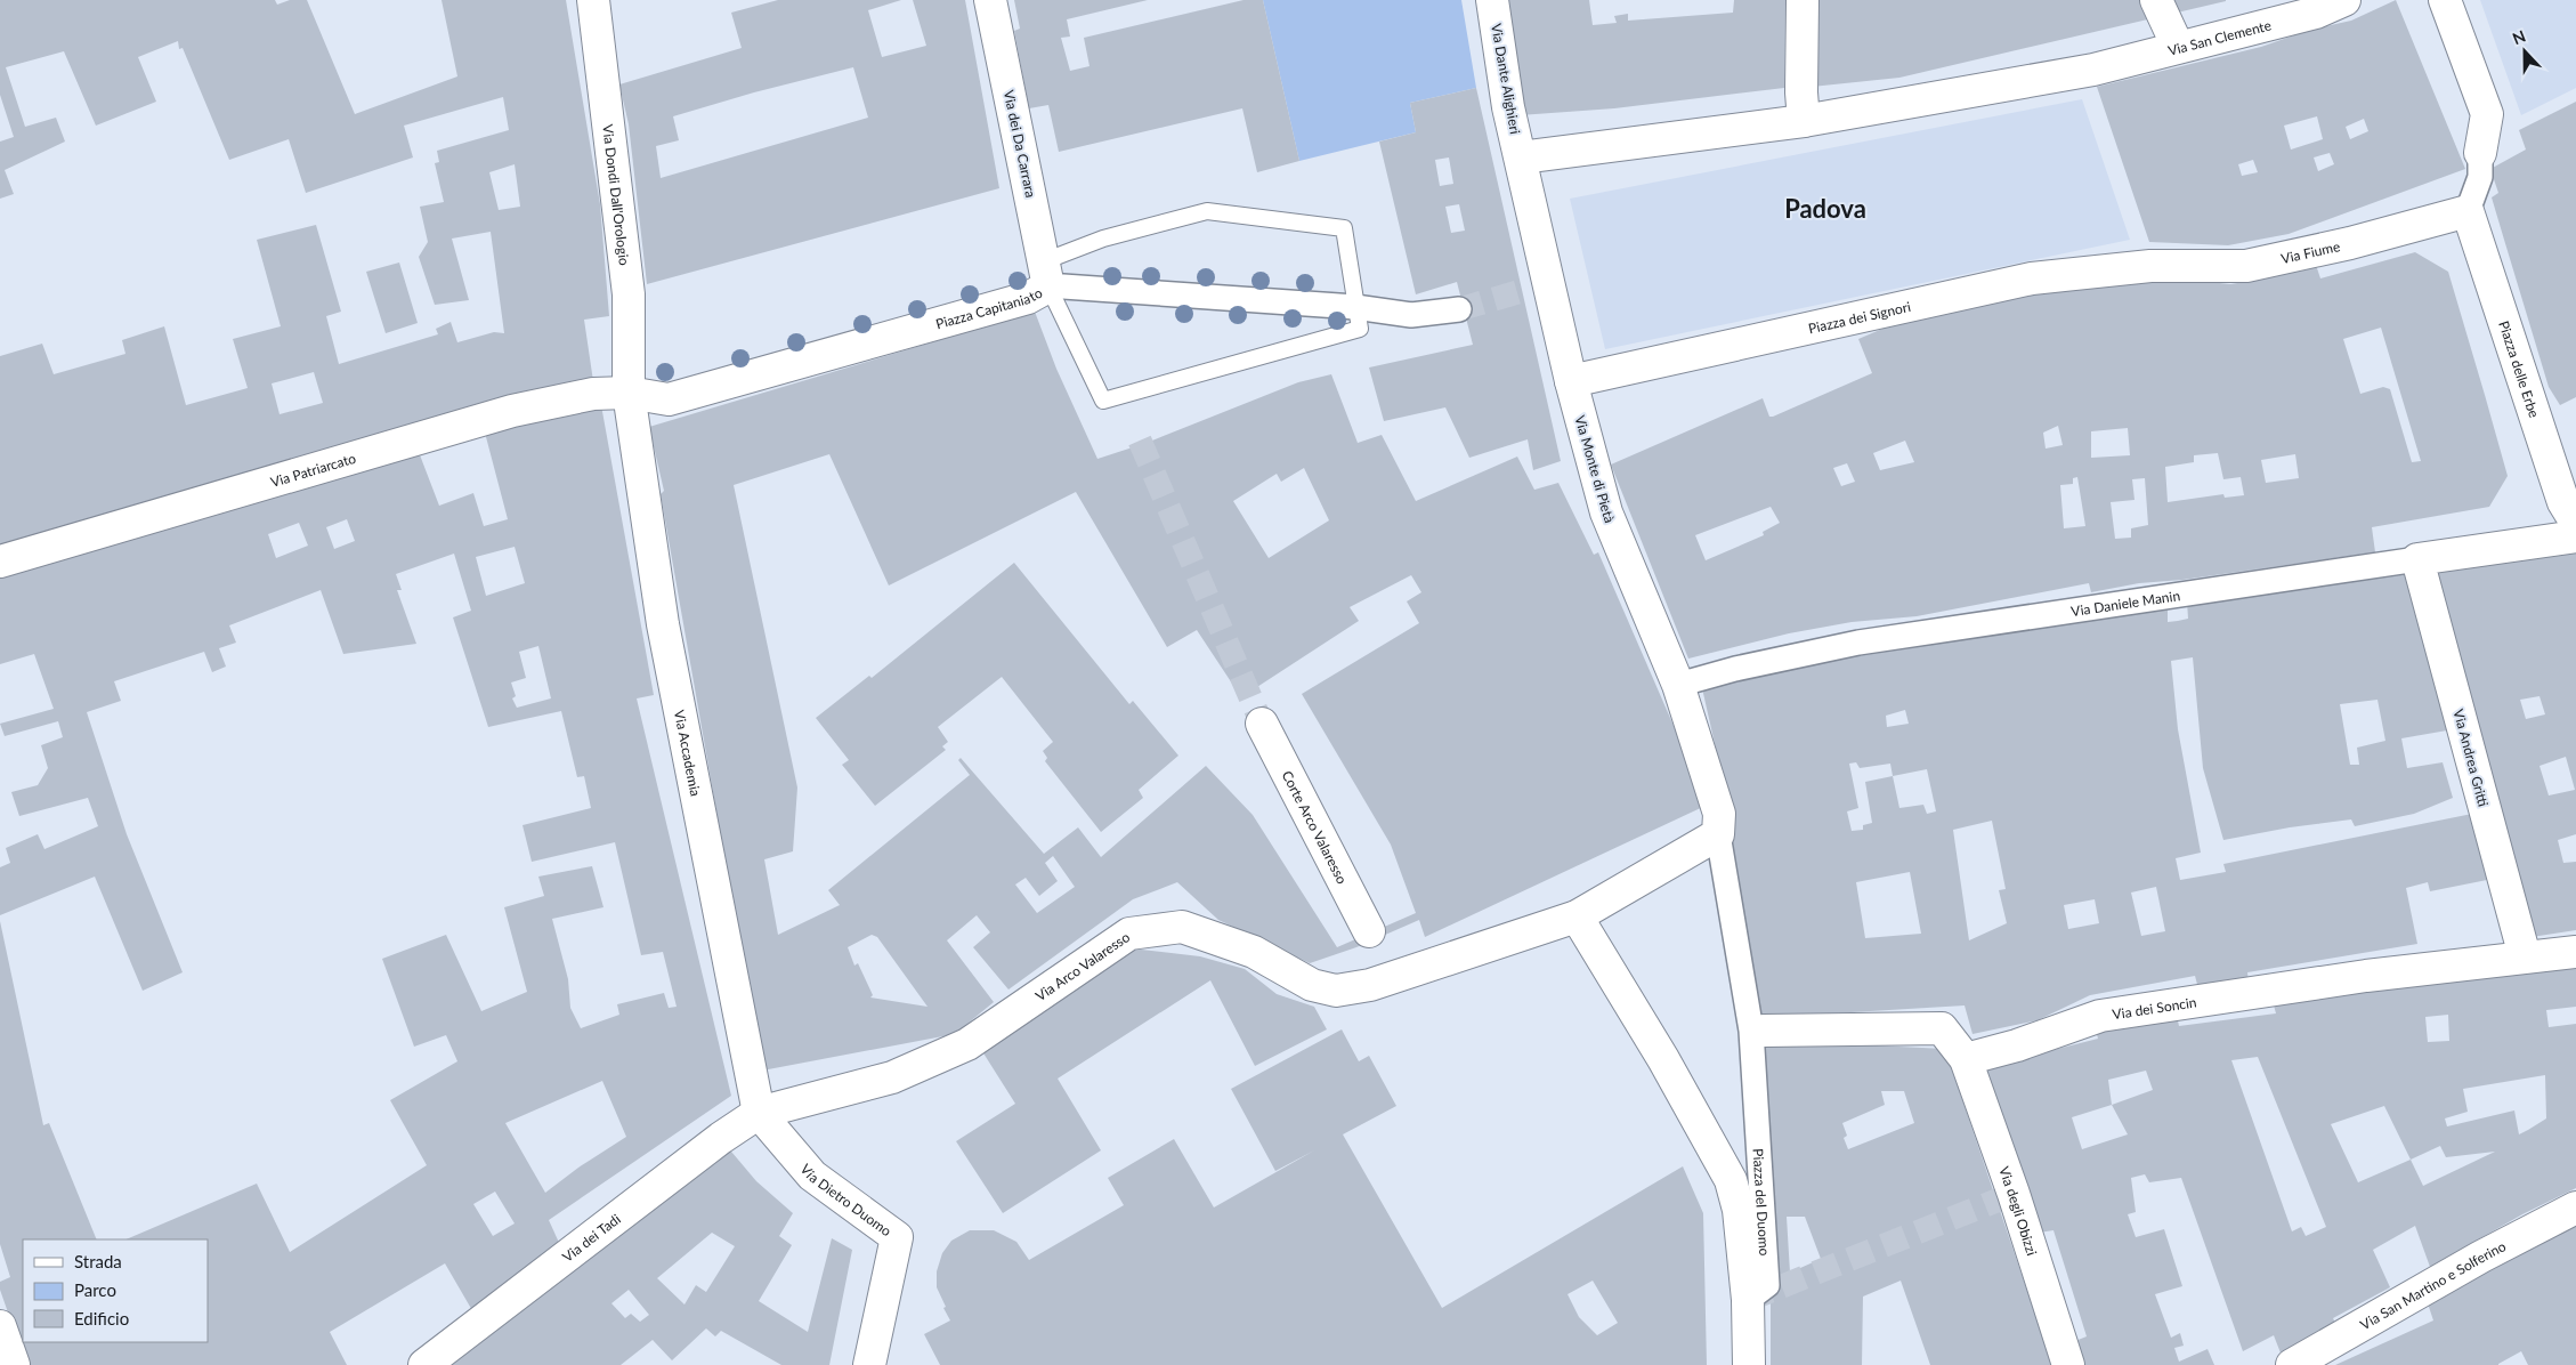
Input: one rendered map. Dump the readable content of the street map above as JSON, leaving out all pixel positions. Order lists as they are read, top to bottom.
{
  "streets": {
    "street": [
      "Via San Clemente",
      "Via Dante Alighieri",
      "Via dei Da Carrara",
      "Via Dondi Dall'Orologio",
      "Via Fiume",
      "Piazza Capitaniato",
      "Piazza dei Signori",
      "Piazza delle Erbe",
      "Via Monte di Pietà",
      "Via Patriarcato",
      "Via Daniele Manin",
      "Via Accademia",
      "Via Andrea Gritti",
      "Corte Arco Valaresso",
      "Via Arco Valaresso",
      "Via dei Soncin",
      "Via Dietro Duomo",
      "Piazza del Duomo",
      "Via degli Obizzi",
      "Via dei Tadi",
      "Via San Martino e Solferino"
    ]
  },
  "crossings": [
    ["Via Dante Alighieri", "Via Monte di Pietà"],
    ["Via dei Da Carrara", "Piazza Capitaniato"],
    ["Via Dondi Dall'Orologio", "Piazza Capitaniato"],
    ["Via Dondi Dall'Orologio", "Via Patriarcato"],
    ["Via Dondi Dall'Orologio", "Via Accademia"],
    ["Via Fiume", "Piazza dei Signori"],
    ["Via Fiume", "Piazza delle Erbe"],
    ["Piazza Capitaniato", "Via Patriarcato"],
    ["Piazza Capitaniato", "Via Accademia"],
    ["Piazza dei Signori", "Via Monte di Pietà"],
    ["Via Monte di Pietà", "Via Daniele Manin"],
    ["Via Monte di Pietà", "Piazza del Duomo"],
    ["Via Patriarcato", "Via Accademia"],
    ["Via Daniele Manin", "Via Andrea Gritti"],
    ["Via Accademia", "Via Arco Valaresso"],
    ["Via Accademia", "Via Dietro Duomo"],
    ["Via Accademia", "Via dei Tadi"],
    ["Via Andrea Gritti", "Via dei Soncin"],
    ["Via Arco Valaresso", "Via Dietro Duomo"],
    ["Via Arco Valaresso", "Piazza del Duomo"],
    ["Via Arco Valaresso", "Via dei Tadi"],
    ["Via dei Soncin", "Via degli Obizzi"],
    ["Via Dietro Duomo", "Via dei Tadi"]
  ],
  "districts": ["Padova"],
  "legend": ["Strada", "Parco", "Edificio"],
  "north": "top"
}
